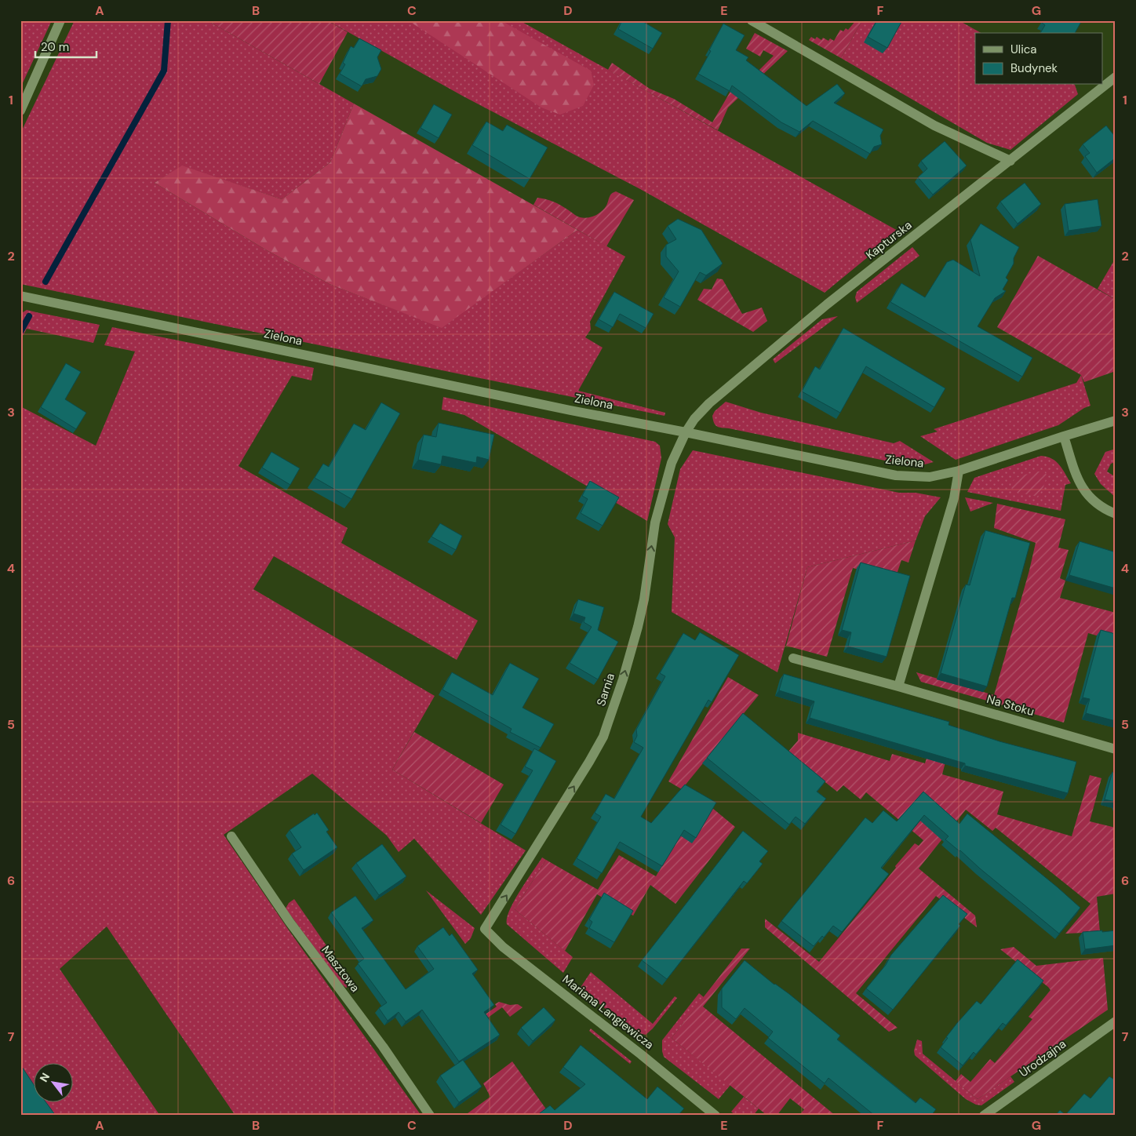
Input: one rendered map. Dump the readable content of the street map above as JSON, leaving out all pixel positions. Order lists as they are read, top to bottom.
{
  "streets": {
    "street": [
      "Kapturska",
      "Zielona",
      "Sarnia",
      "Na Stoku",
      "Masztowa",
      "Mariana Langiewicza",
      "Urodzajna"
    ]
  },
  "crossings": [
    ["Kapturska", "Zielona"],
    ["Kapturska", "Sarnia"],
    ["Zielona", "Sarnia"],
    ["Sarnia", "Mariana Langiewicza"]
  ],
  "one_way": ["Sarnia"],
  "legend": ["Ulica", "Budynek"],
  "scale_bar": "20 m",
  "north": "top left",
  "grid": {
    "columns": [
      "A",
      "B",
      "C",
      "D",
      "E",
      "F",
      "G"
    ],
    "rows": [
      "1",
      "2",
      "3",
      "4",
      "5",
      "6",
      "7"
    ]
  }
}
